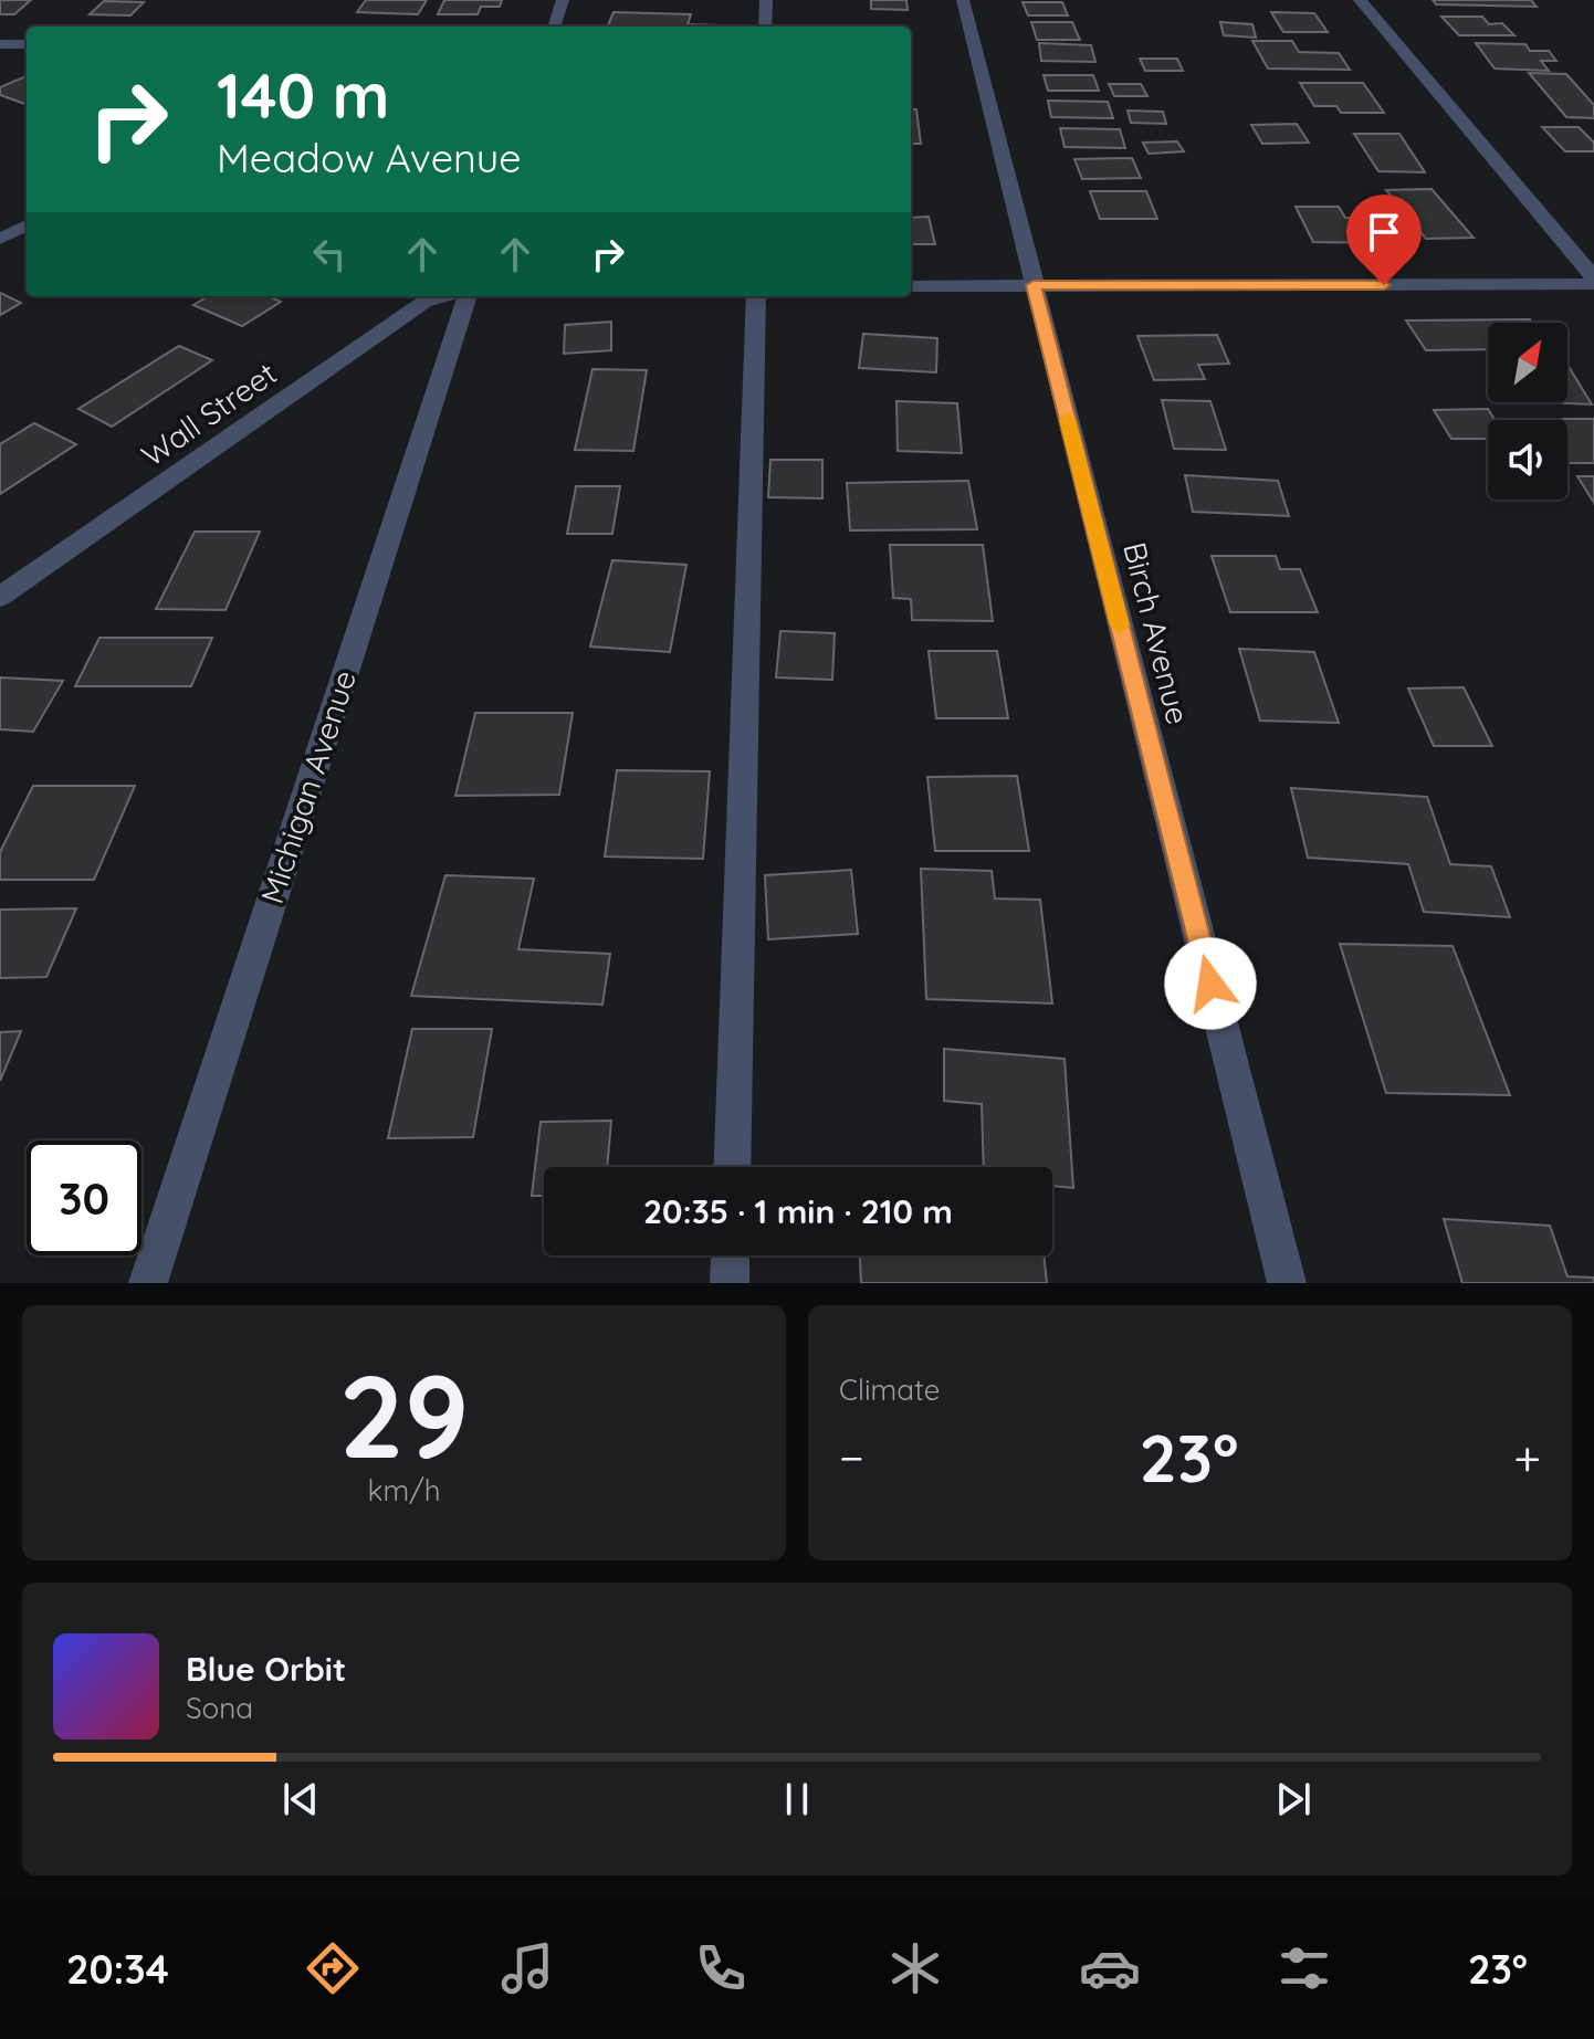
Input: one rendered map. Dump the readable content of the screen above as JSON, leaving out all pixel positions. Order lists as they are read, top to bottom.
{
  "streets": {
    "street": ["Wall Street", "Birch Avenue", "Michigan Avenue"]
  },
  "north": "top right",
  "page": {
    "turn": ["140 m", "Meadow Avenue"],
    "limit": "30",
    "trip": "20:35 · 1 min · 210 m",
    "tile": [
      ["29", "km/h"],
      "Climate"
    ],
    "heat": ["−", "23°", "+"],
    "song": ["Blue Orbit", "Sona"],
    "tabs": ["20:34", "23°"]
  }
}
